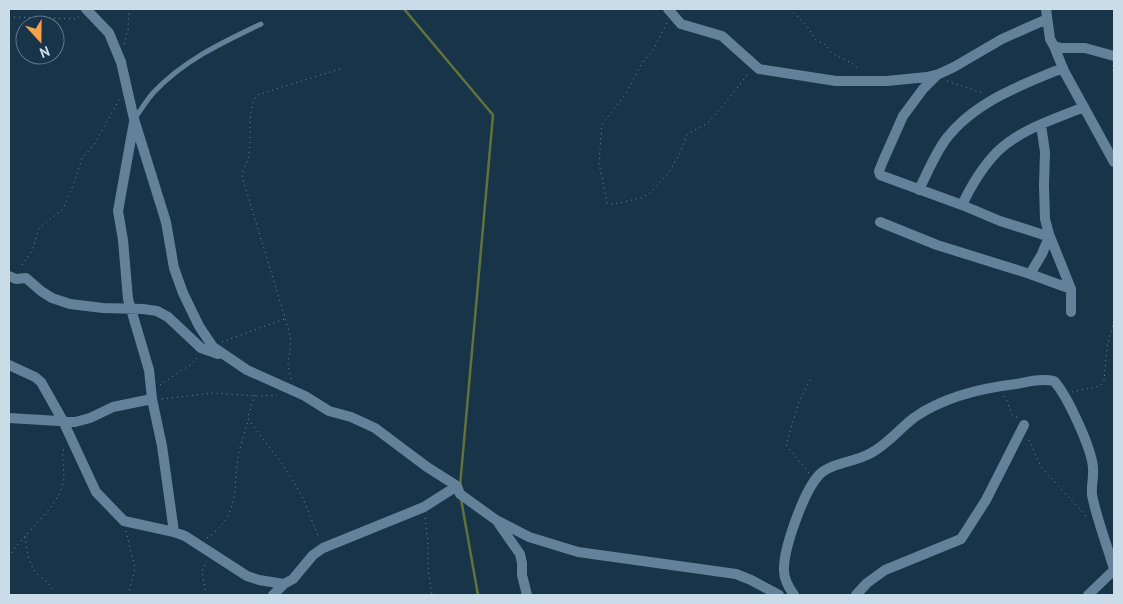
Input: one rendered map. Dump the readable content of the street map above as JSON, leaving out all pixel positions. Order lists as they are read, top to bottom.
{
  "north": "bottom"
}
